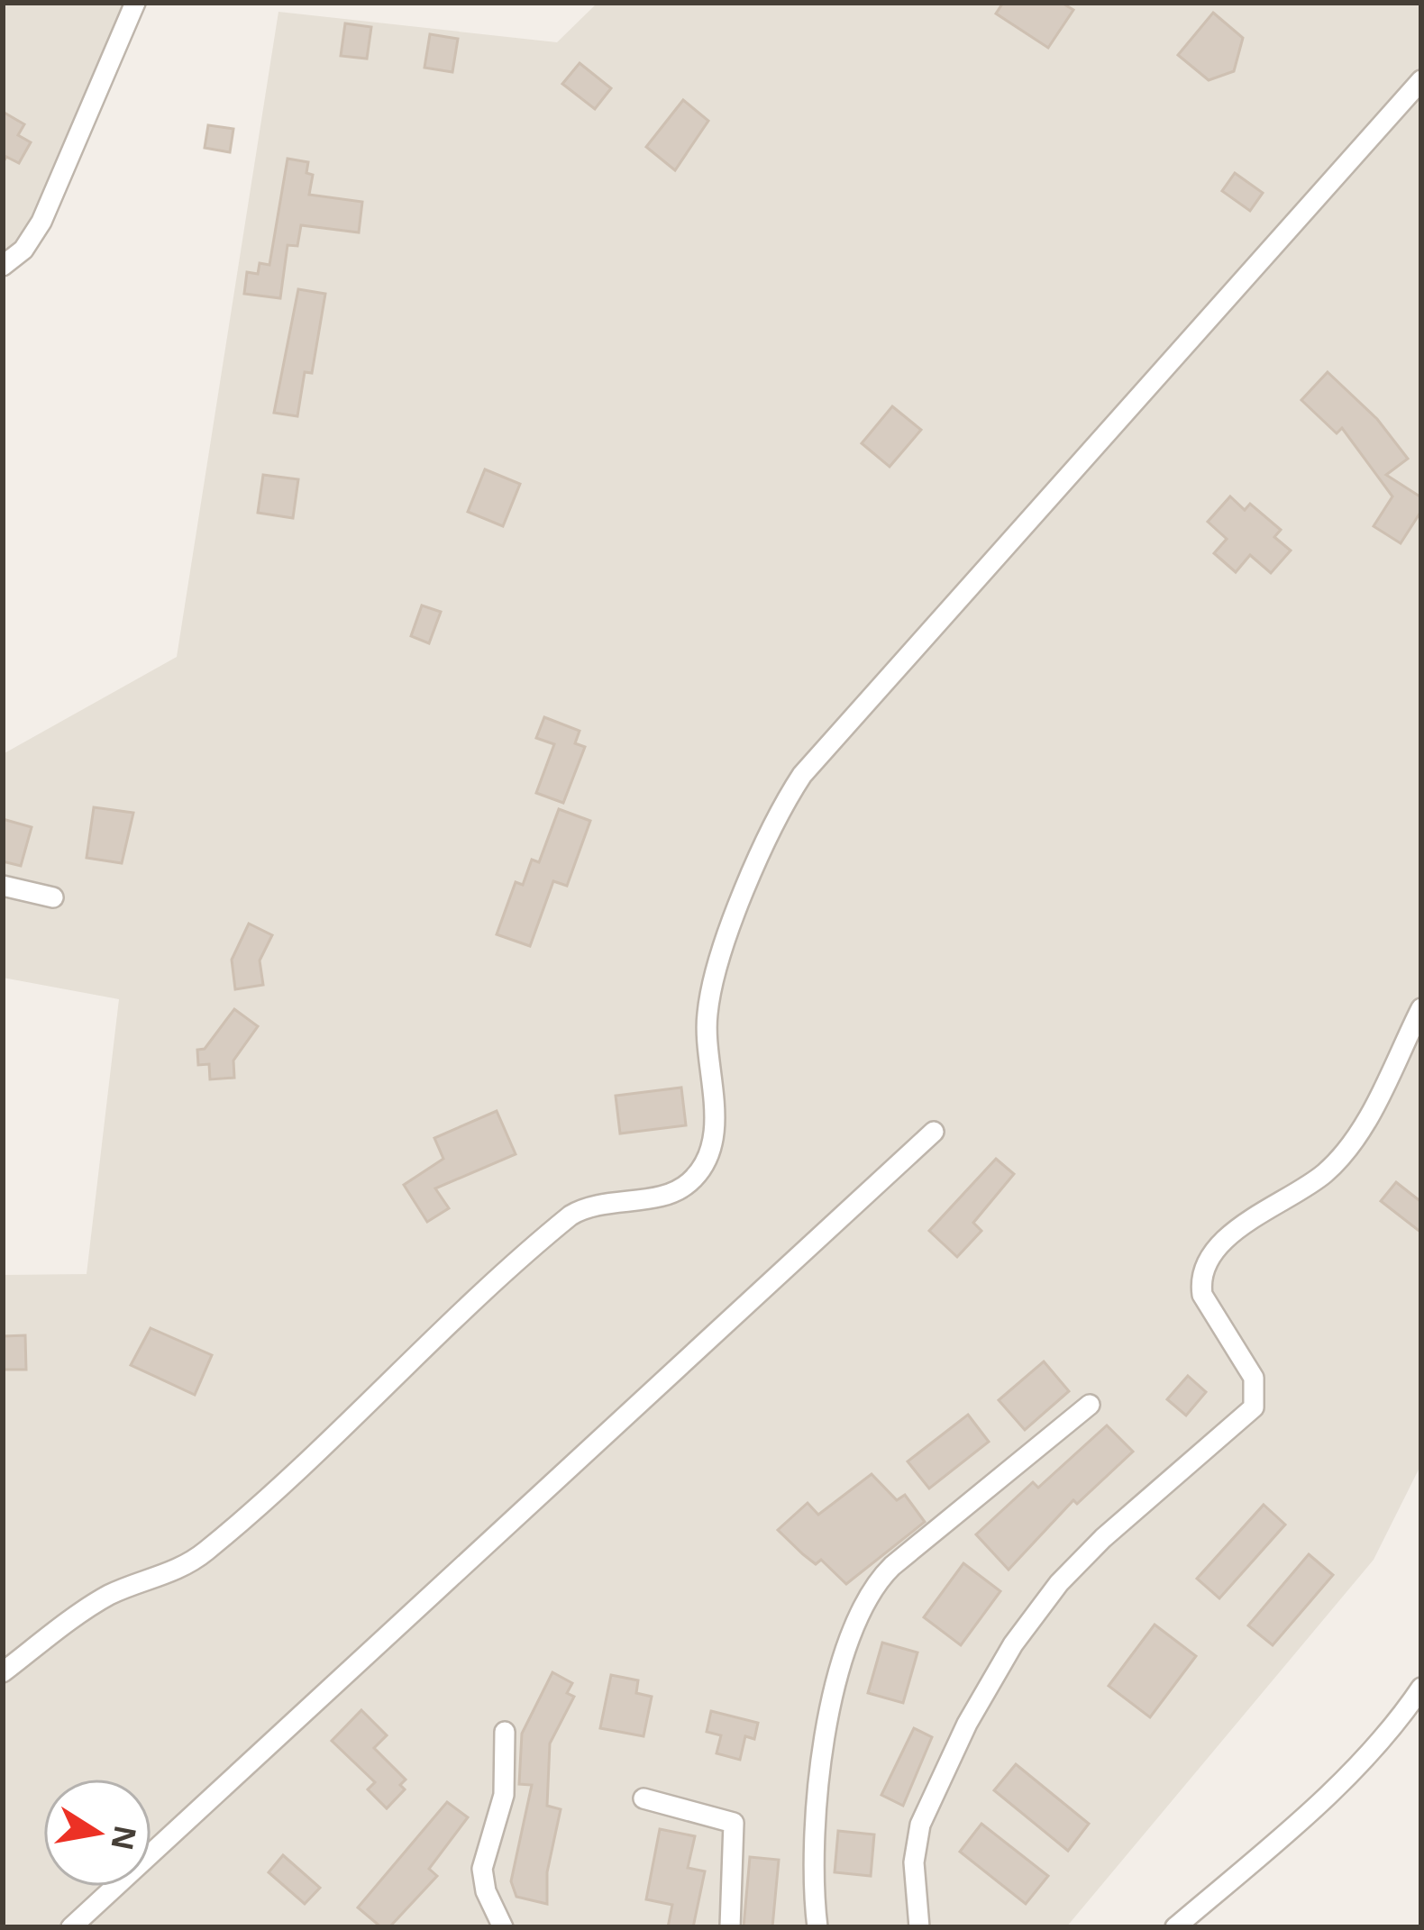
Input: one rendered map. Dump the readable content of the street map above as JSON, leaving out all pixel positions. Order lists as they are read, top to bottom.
{
  "north": "right"
}
